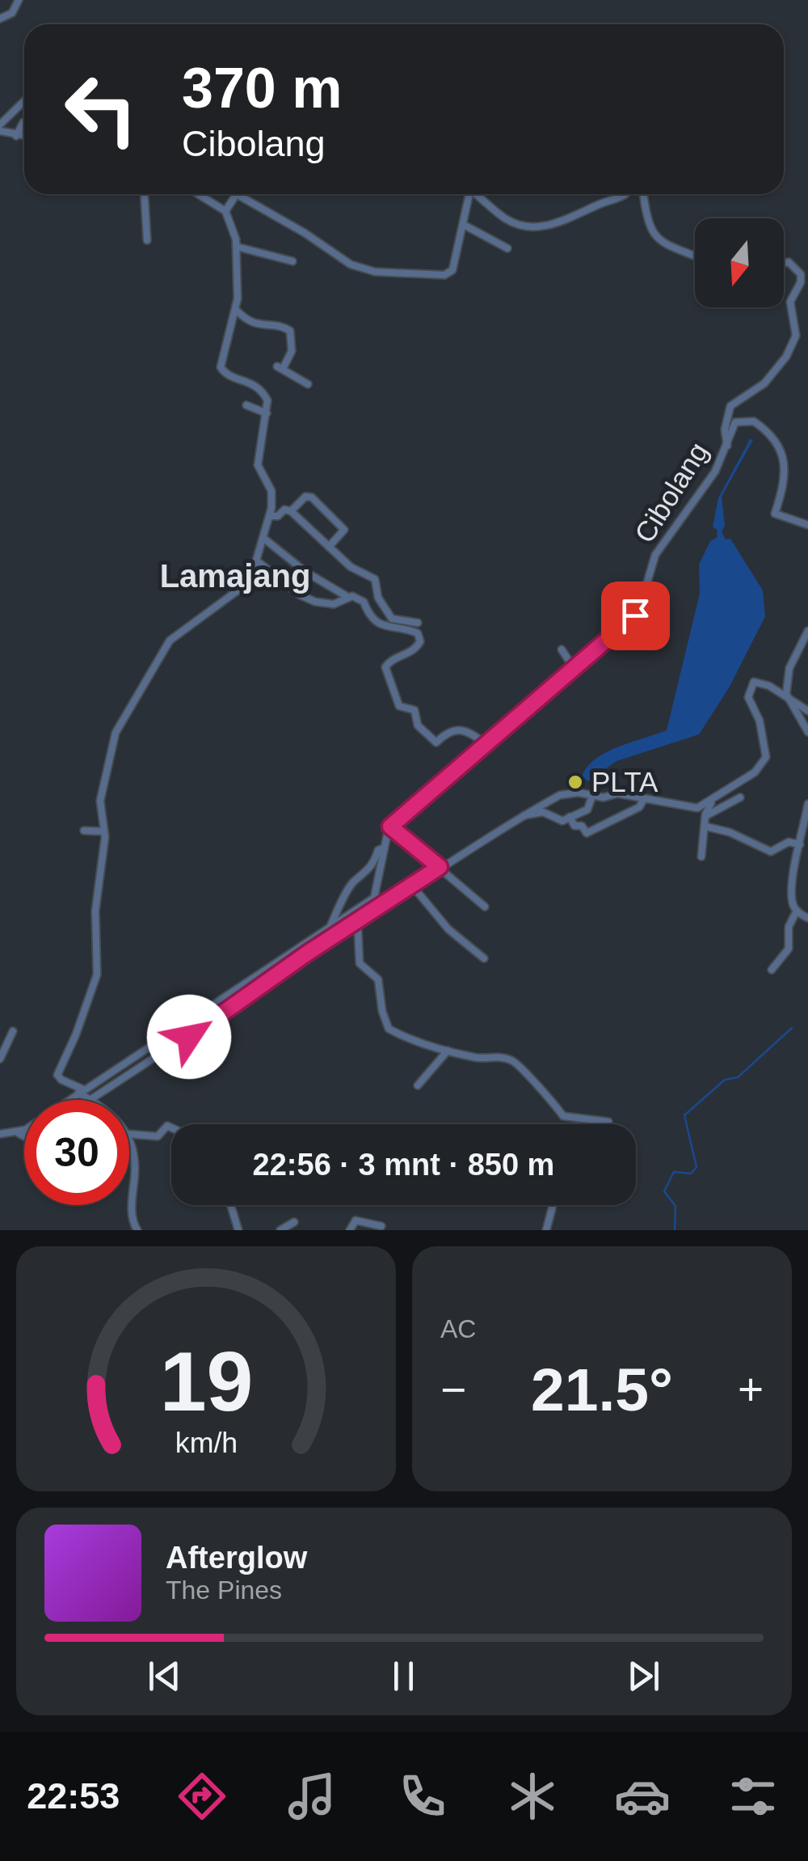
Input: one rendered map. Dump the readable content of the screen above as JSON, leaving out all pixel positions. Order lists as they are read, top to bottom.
{
  "streets": {
    "street": ["Cibolang"]
  },
  "districts": ["Lamajang"],
  "places": ["PLTA"],
  "north": "bottom",
  "page": {
    "turn": ["370 m", "Cibolang"],
    "limit": "30",
    "trip": "22:56 · 3 mnt · 850 m",
    "tile": "AC",
    "heat": ["−", "21.5°", "+"],
    "song": ["Afterglow", "The Pines"],
    "tabs": "22:53",
    "gauge": ["19", "km/h"]
  }
}
